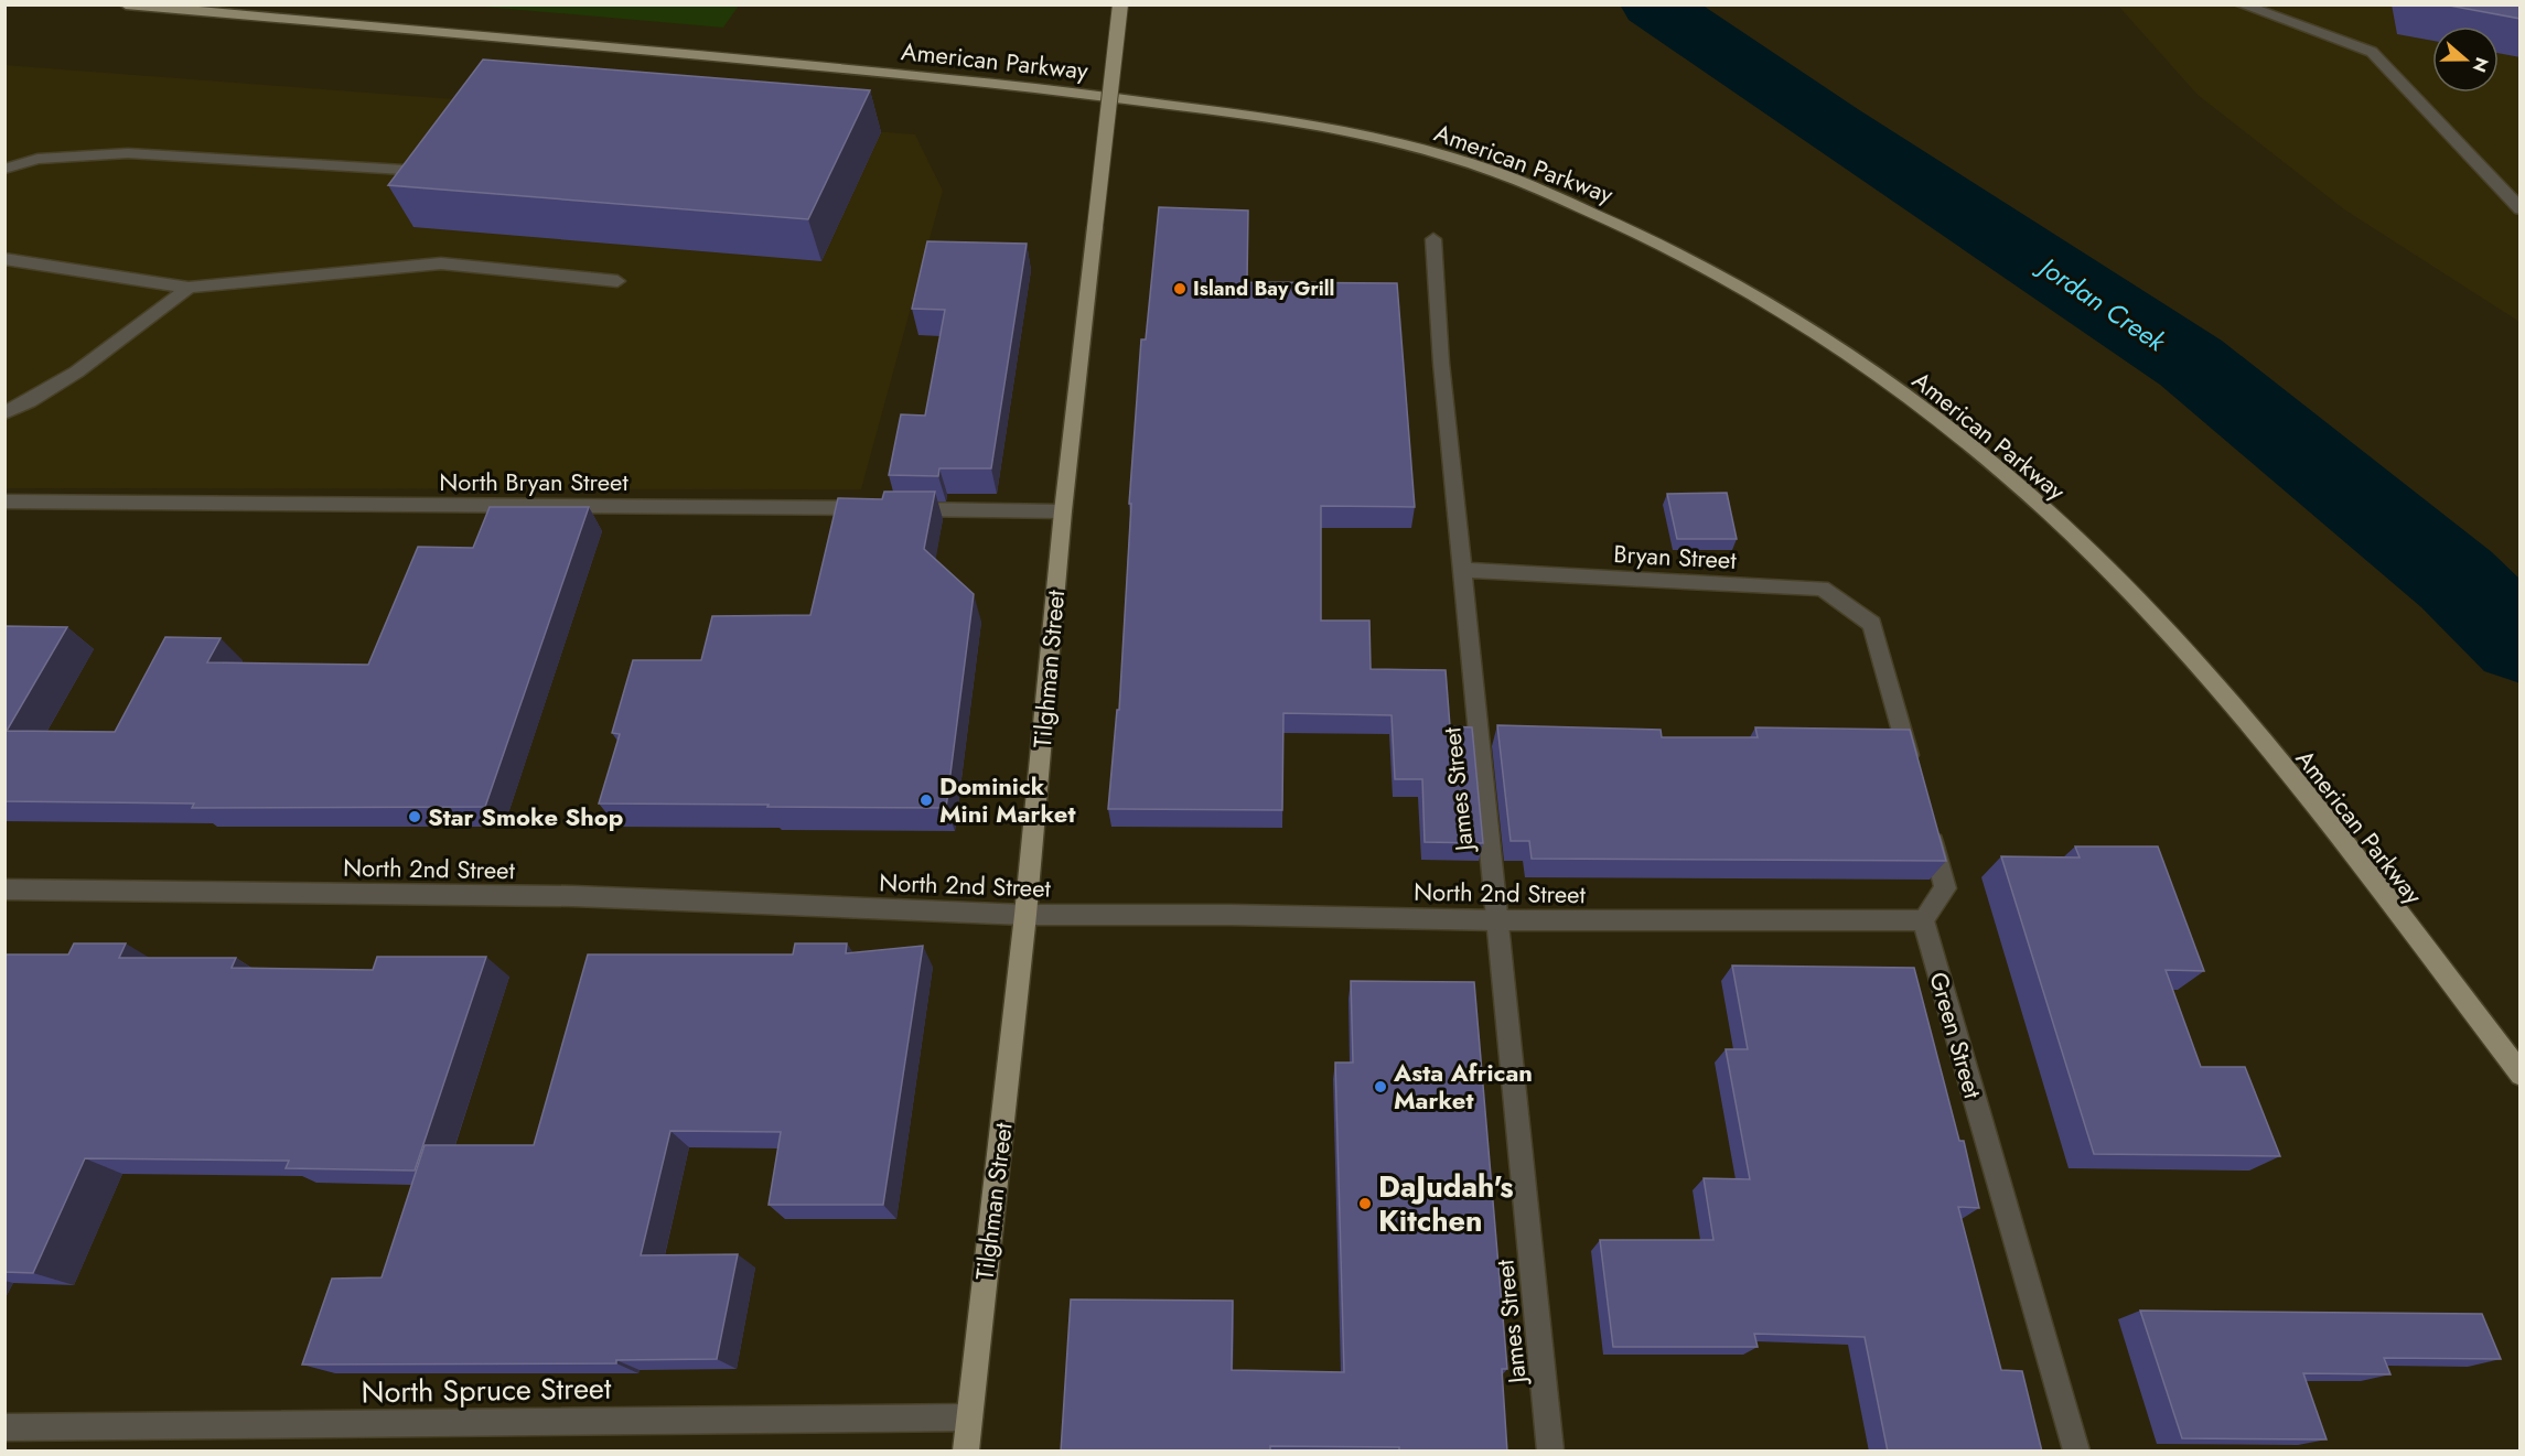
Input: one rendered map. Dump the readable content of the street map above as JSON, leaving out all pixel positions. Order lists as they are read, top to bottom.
{
  "streets": {
    "main road": ["American Parkway", "Tilghman Street"],
    "street": [
      "North Bryan Street",
      "Bryan Street",
      "James Street",
      "North 2nd Street",
      "Green Street",
      "North Spruce Street"
    ]
  },
  "crossings": [
    ["North Bryan Street", "Tilghman Street"],
    ["Bryan Street", "James Street"],
    ["Tilghman Street", "North 2nd Street"],
    ["Tilghman Street", "North Spruce Street"],
    ["James Street", "North 2nd Street"],
    ["North 2nd Street", "Green Street"]
  ],
  "water": ["Jordan Creek"],
  "places": [
    "Island Bay Grill",
    "Dominick Mini Market",
    "Star Smoke Shop",
    "Asta African Market",
    "DaJudah's Kitchen"
  ],
  "north": "right"
}
